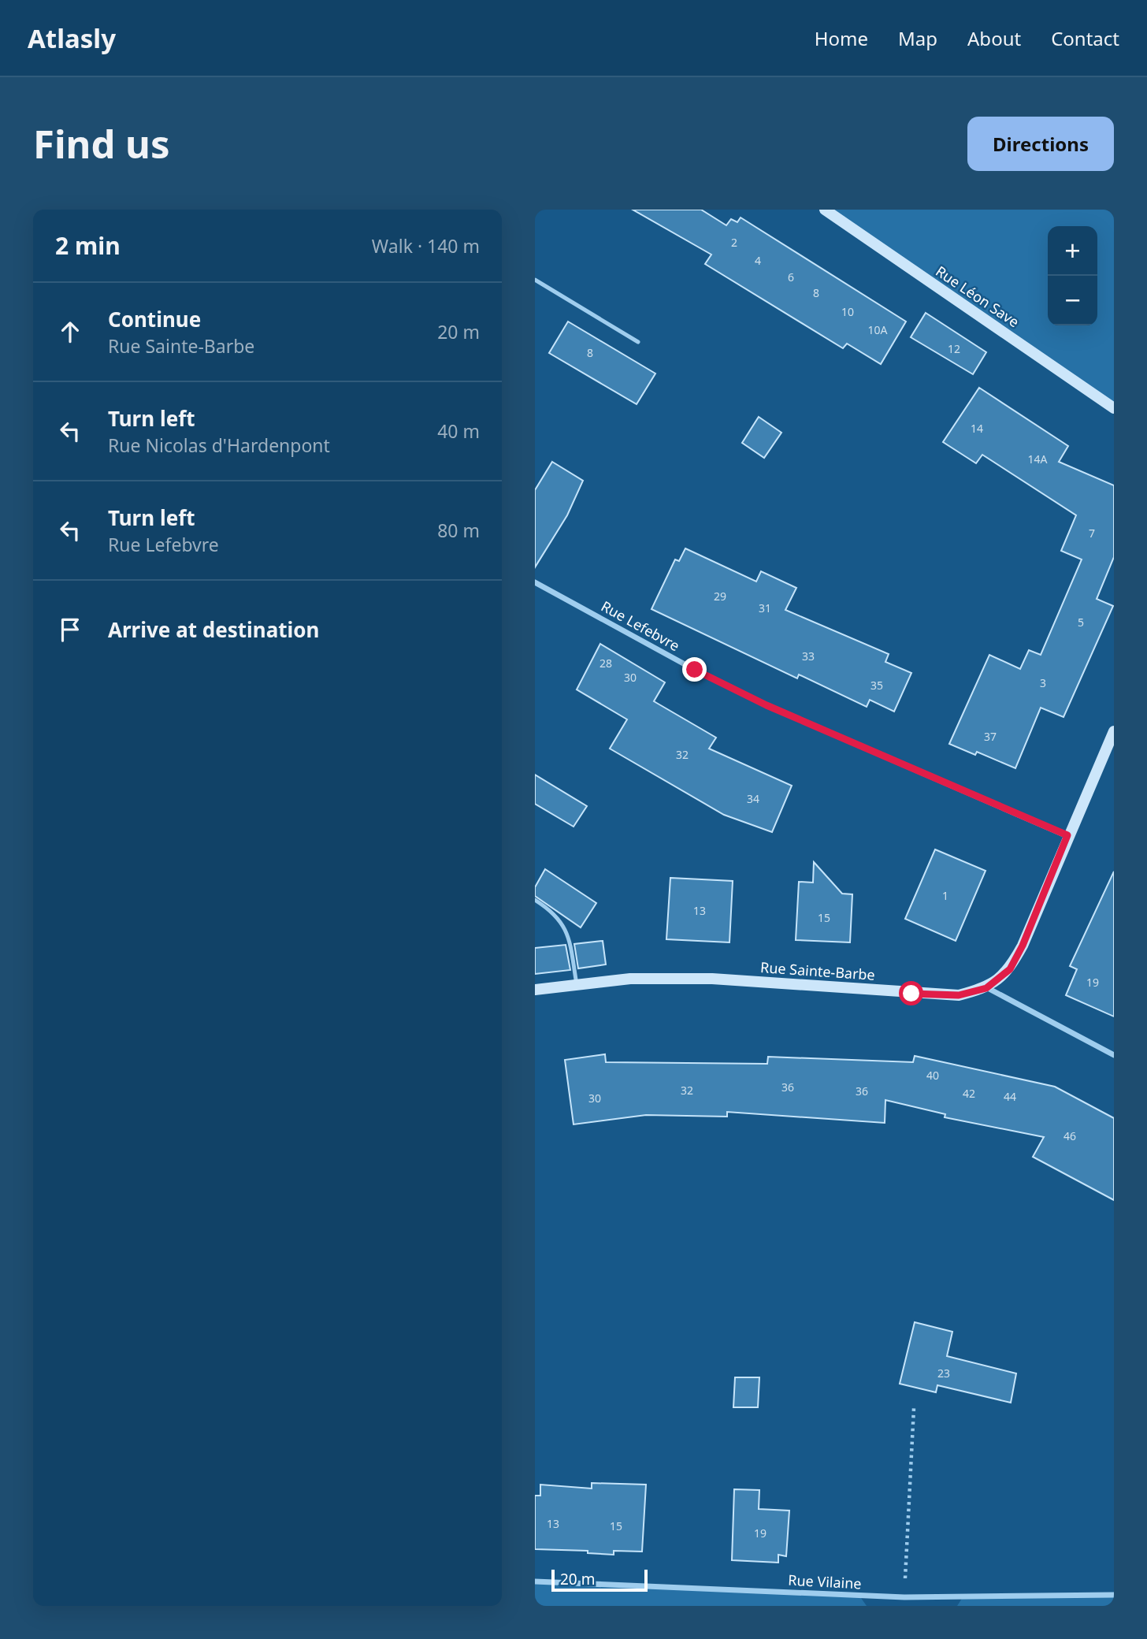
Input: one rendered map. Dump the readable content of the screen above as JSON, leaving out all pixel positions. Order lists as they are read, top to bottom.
{
  "streets": {
    "street": [
      "Rue Léon Save",
      "Rue Lefebvre",
      "Rue Sainte-Barbe",
      "Rue Vilaine"
    ]
  },
  "house_numbers": [
    "2",
    "4",
    "6",
    "8",
    "10",
    "10A",
    "12",
    "8",
    "14",
    "14A",
    "7",
    "29",
    "31",
    "5",
    "33",
    "28",
    "30",
    "3",
    "35",
    "37",
    "32",
    "34",
    "1",
    "13",
    "15",
    "19",
    "40",
    "36",
    "32",
    "36",
    "42",
    "44",
    "30",
    "46",
    "23",
    "13",
    "15",
    "19"
  ],
  "scale_bar": "20 m",
  "page": {
    "header": "Atlasly",
    "nav": [
      "Home",
      "Map",
      "About",
      "Contact"
    ],
    "buttons": "Directions",
    "title": "Find us",
    "heading": ["2 min", "Walk · 140 m"],
    "map_buttons": ["+", "−"],
    "list": [
      ["Continue", "Rue Sainte-Barbe", "20 m"],
      ["Turn left", "Rue Nicolas d'Hardenpont", "40 m"],
      ["Turn left", "Rue Lefebvre", "80 m"],
      "Arrive at destination"
    ],
    "scale": "20 m"
  }
}
